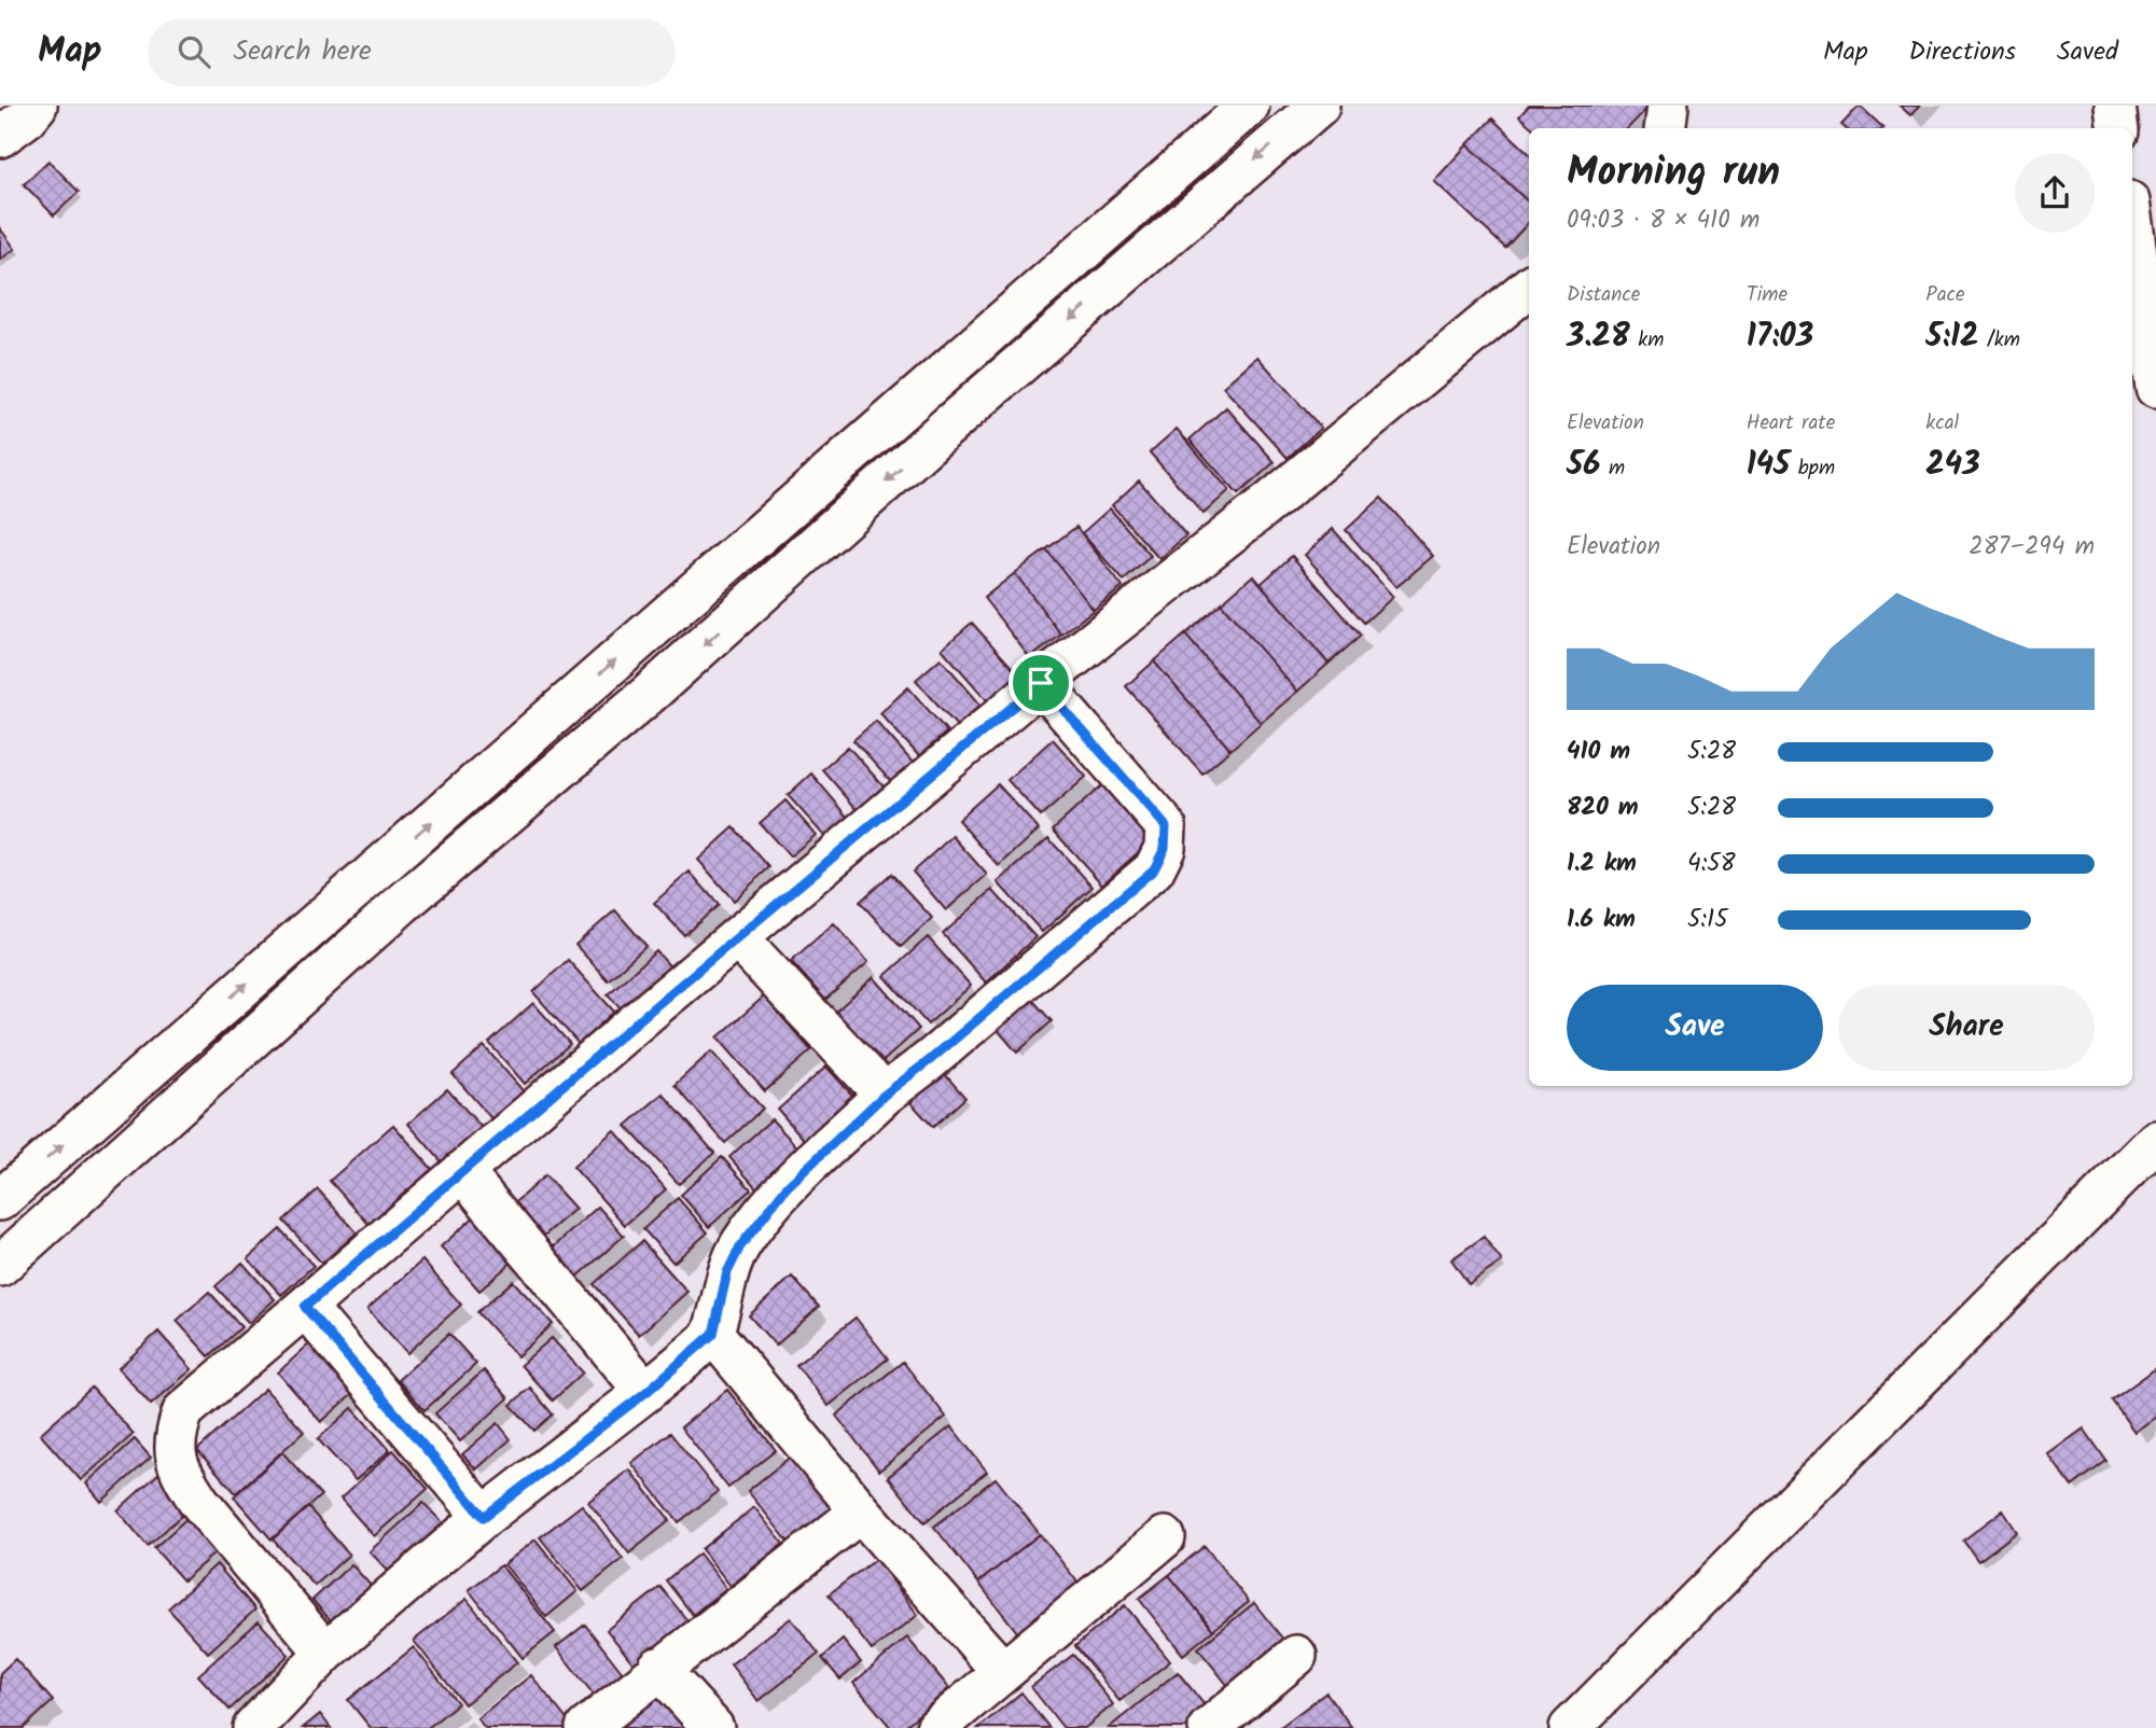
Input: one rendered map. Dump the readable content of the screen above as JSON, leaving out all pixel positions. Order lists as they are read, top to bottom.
{
  "page": {
    "header": "Map",
    "search": "Search here",
    "nav": ["Map", "Directions", "Saved"],
    "heading": ["Morning run", "09:03 · 8 × 410 m"],
    "stats": [
      ["Distance", "3.28 km"],
      ["Time", "17:03"],
      ["Pace", "5:12 /km"],
      ["Elevation", "56 m"],
      ["Heart rate", "145 bpm"],
      ["kcal", "243"]
    ],
    "chart": ["Elevation", "287–294 m"],
    "list": [
      {
        "name": "410 m",
        "note": "5:28"
      },
      {
        "name": "820 m",
        "note": "5:28"
      },
      {
        "name": "1.2 km",
        "note": "4:58"
      },
      {
        "name": "1.6 km",
        "note": "5:15"
      }
    ],
    "buttons": ["Save", "Share"]
  }
}
